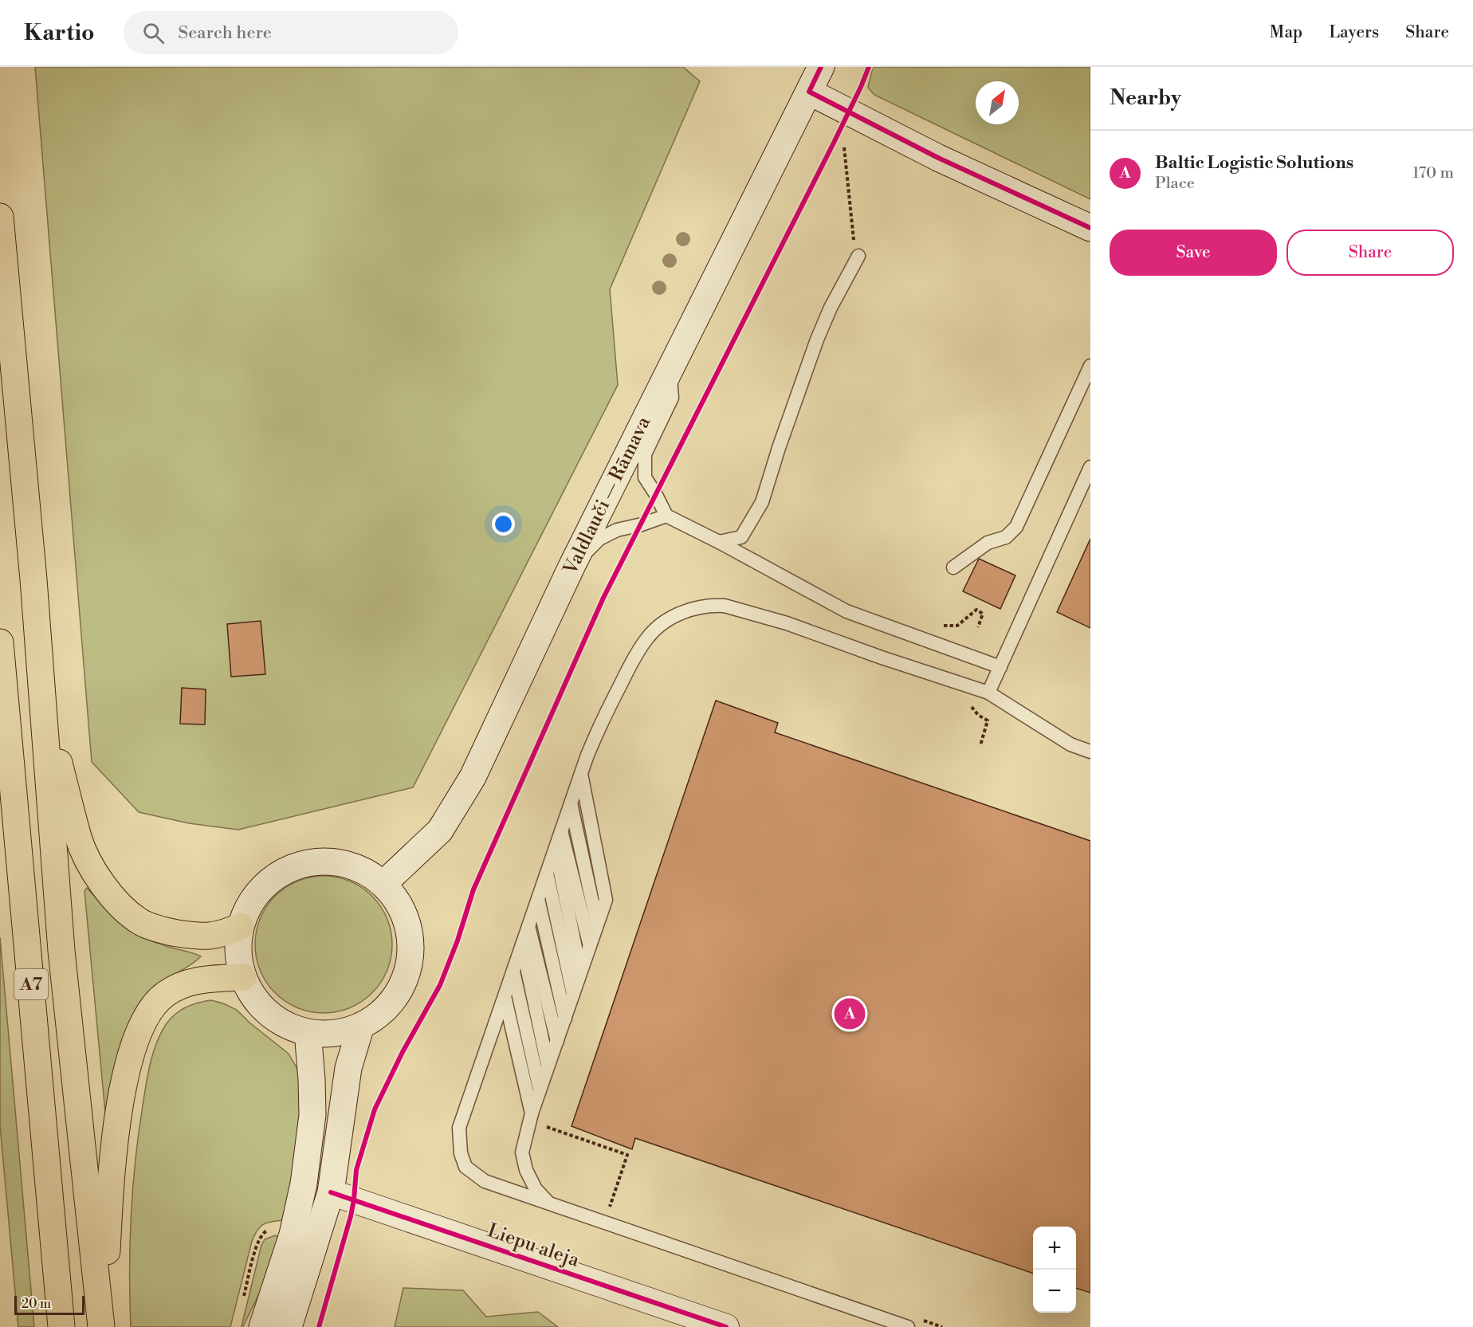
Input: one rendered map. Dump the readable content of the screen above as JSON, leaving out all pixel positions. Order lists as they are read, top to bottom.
{
  "streets": {
    "highway": ["A7"],
    "main road": ["Valdlauči — Rāmava"],
    "street": ["Liepu aleja"]
  },
  "scale_bar": "20 m",
  "north": "top right",
  "page": {
    "header": "Kartio",
    "search": "Search here",
    "nav": ["Map", "Layers", "Share"],
    "heading": "Nearby",
    "list": [
      {
        "mark": "A",
        "name": "Baltic Logistic Solutions",
        "note": "Place",
        "value": "170 m"
      }
    ],
    "buttons": ["Save", "Share"],
    "pins": "A",
    "map_buttons": ["+", "−"],
    "scale": "20 m"
  }
}
